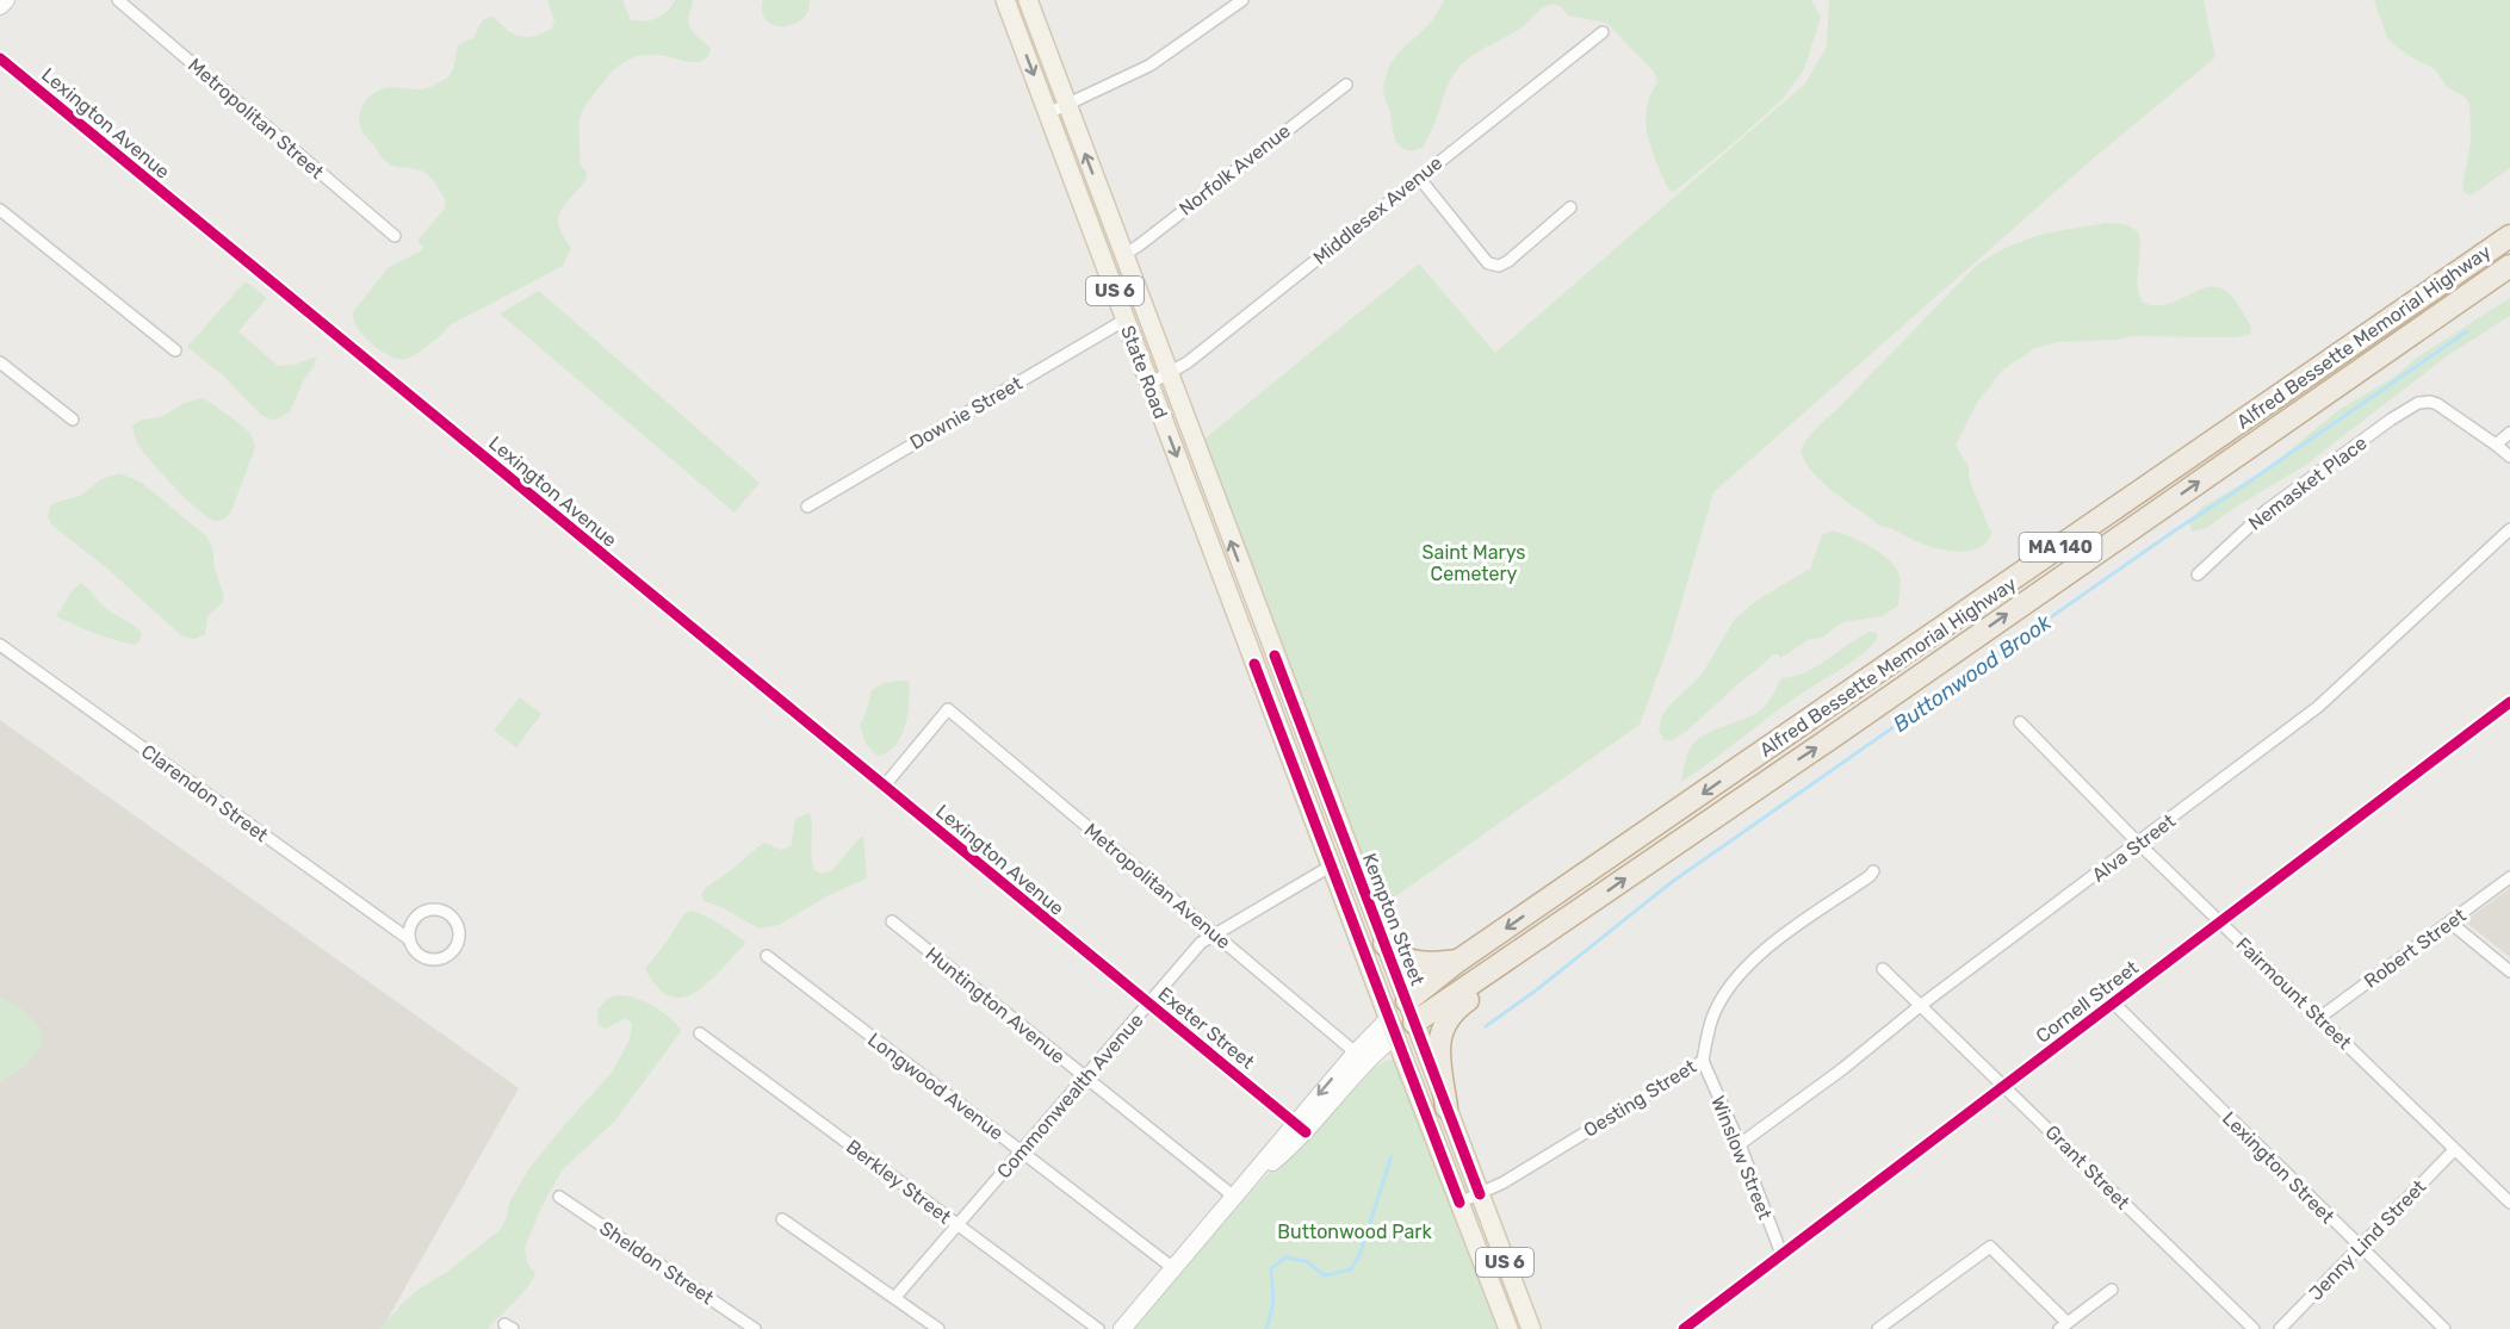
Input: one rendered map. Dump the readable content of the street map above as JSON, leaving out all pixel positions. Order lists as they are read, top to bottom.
{
  "streets": {
    "highway": ["Alfred Bessette Memorial Highway", "MA 140"],
    "main road": ["US 6", "State Road", "Kempton Street"],
    "street": [
      "Metropolitan Street",
      "Lexington Avenue",
      "Norfolk Avenue",
      "Middlesex Avenue",
      "Downie Street",
      "Nemasket Place",
      "Clarendon Street",
      "Alva Street",
      "Metropolitan Avenue",
      "Robert Street",
      "Fairmount Street",
      "Cornell Street",
      "Huntington Avenue",
      "Exeter Street",
      "Longwood Avenue",
      "Commonwealth Avenue",
      "Oesting Street",
      "Winslow Street",
      "Grant Street",
      "Lexington Street",
      "Berkley Street",
      "Jenny Lind Street",
      "Sheldon Street"
    ]
  },
  "crossings": [
    ["Lexington Avenue", "Metropolitan Avenue"],
    ["Lexington Avenue", "Exeter Street"],
    ["Norfolk Avenue", "State Road"],
    ["Middlesex Avenue", "State Road"],
    ["Alfred Bessette Memorial Highway", "MA 140"],
    ["Alfred Bessette Memorial Highway", "Kempton Street"],
    ["State Road", "Downie Street"],
    ["State Road", "Kempton Street"],
    ["MA 140", "Kempton Street"],
    ["Alva Street", "Fairmount Street"],
    ["Alva Street", "Winslow Street"],
    ["Alva Street", "Grant Street"],
    ["Metropolitan Avenue", "Commonwealth Avenue"],
    ["Kempton Street", "Commonwealth Avenue"],
    ["Kempton Street", "Oesting Street"],
    ["Robert Street", "Fairmount Street"],
    ["Fairmount Street", "Cornell Street"],
    ["Fairmount Street", "Jenny Lind Street"],
    ["Cornell Street", "Winslow Street"],
    ["Cornell Street", "Grant Street"],
    ["Cornell Street", "Lexington Street"],
    ["Huntington Avenue", "Commonwealth Avenue"],
    ["Exeter Street", "Commonwealth Avenue"],
    ["Longwood Avenue", "Commonwealth Avenue"],
    ["Commonwealth Avenue", "Berkley Street"],
    ["Oesting Street", "Winslow Street"],
    ["Lexington Street", "Jenny Lind Street"]
  ],
  "water": ["Buttonwood Brook"],
  "parks": ["Saint Marys Cemetery", "Buttonwood Park"]
}
